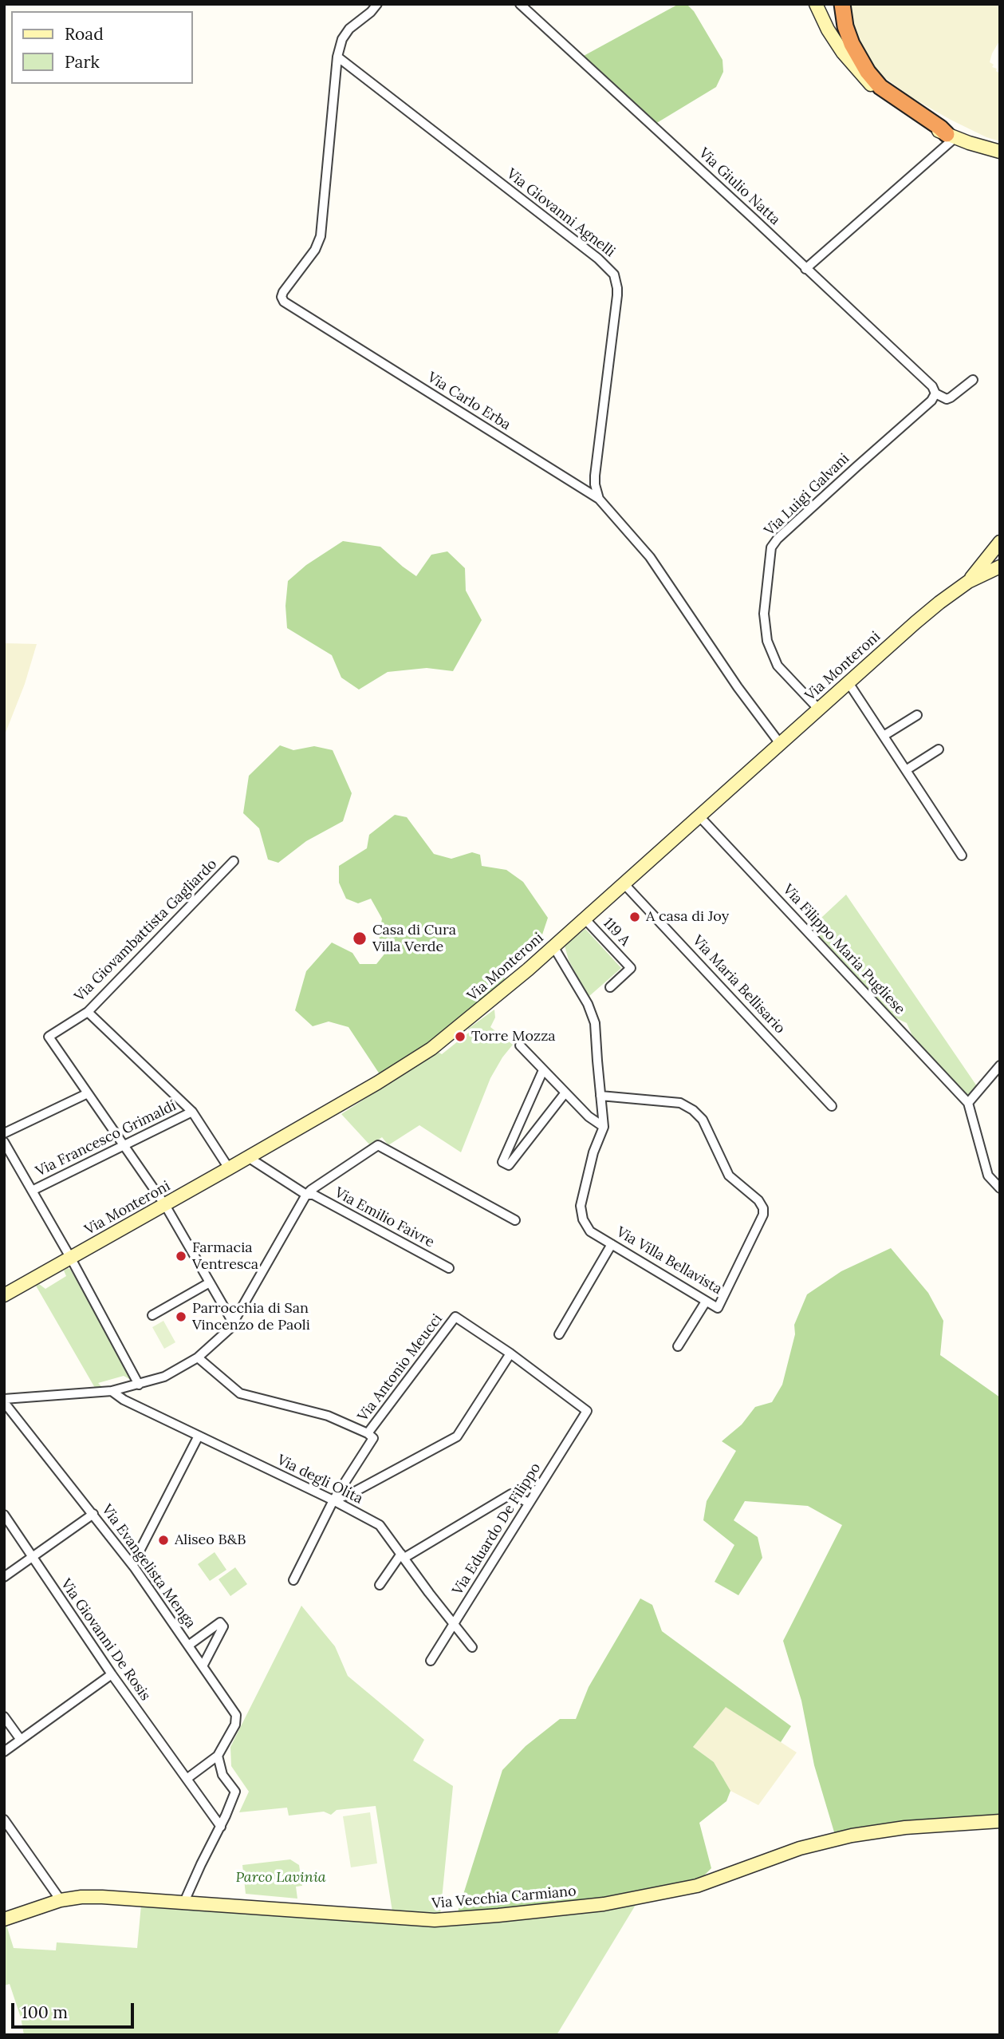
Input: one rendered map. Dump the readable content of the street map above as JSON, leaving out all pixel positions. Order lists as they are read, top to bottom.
{
  "streets": {
    "main road": ["Via Monteroni", "Via Vecchia Carmiano"],
    "street": [
      "Via Giulio Natta",
      "Via Giovanni Agnelli",
      "Via Carlo Erba",
      "Via Luigi Galvani",
      "Via Giovambattista Gagliardo",
      "119 A",
      "Via Filippo Maria Pugliese",
      "Via Maria Bellisario",
      "Via Francesco Grimaldi",
      "Via Emilio Faivre",
      "Via Villa Bellavista",
      "Via Antonio Meucci",
      "Via degli Olita",
      "Via Eduardo De Filippo",
      "Via Evangelista Menga",
      "Via Giovanni De Rosis"
    ]
  },
  "crossings": [
    ["Via Giulio Natta", "Via Luigi Galvani"],
    ["Via Giovanni Agnelli", "Via Carlo Erba"],
    ["Via Carlo Erba", "Via Monteroni"],
    ["Via Luigi Galvani", "Via Monteroni"],
    ["Via Monteroni", "119 A"],
    ["Via Monteroni", "Via Filippo Maria Pugliese"],
    ["Via Monteroni", "Via Maria Bellisario"],
    ["Via Monteroni", "Via Emilio Faivre"],
    ["Via Monteroni", "Via Villa Bellavista"],
    ["Via Antonio Meucci", "Via degli Olita"],
    ["Via Antonio Meucci", "Via Eduardo De Filippo"],
    ["Via degli Olita", "Via Eduardo De Filippo"]
  ],
  "parks": ["Parco Lavinia"],
  "places": [
    "A casa di Joy",
    "Casa di Cura Villa Verde",
    "Torre Mozza",
    "Farmacia Ventresca",
    "Parrocchia di San Vincenzo de Paoli",
    "Aliseo B&B"
  ],
  "legend": ["Road", "Park"],
  "scale_bar": "100 m"
}
